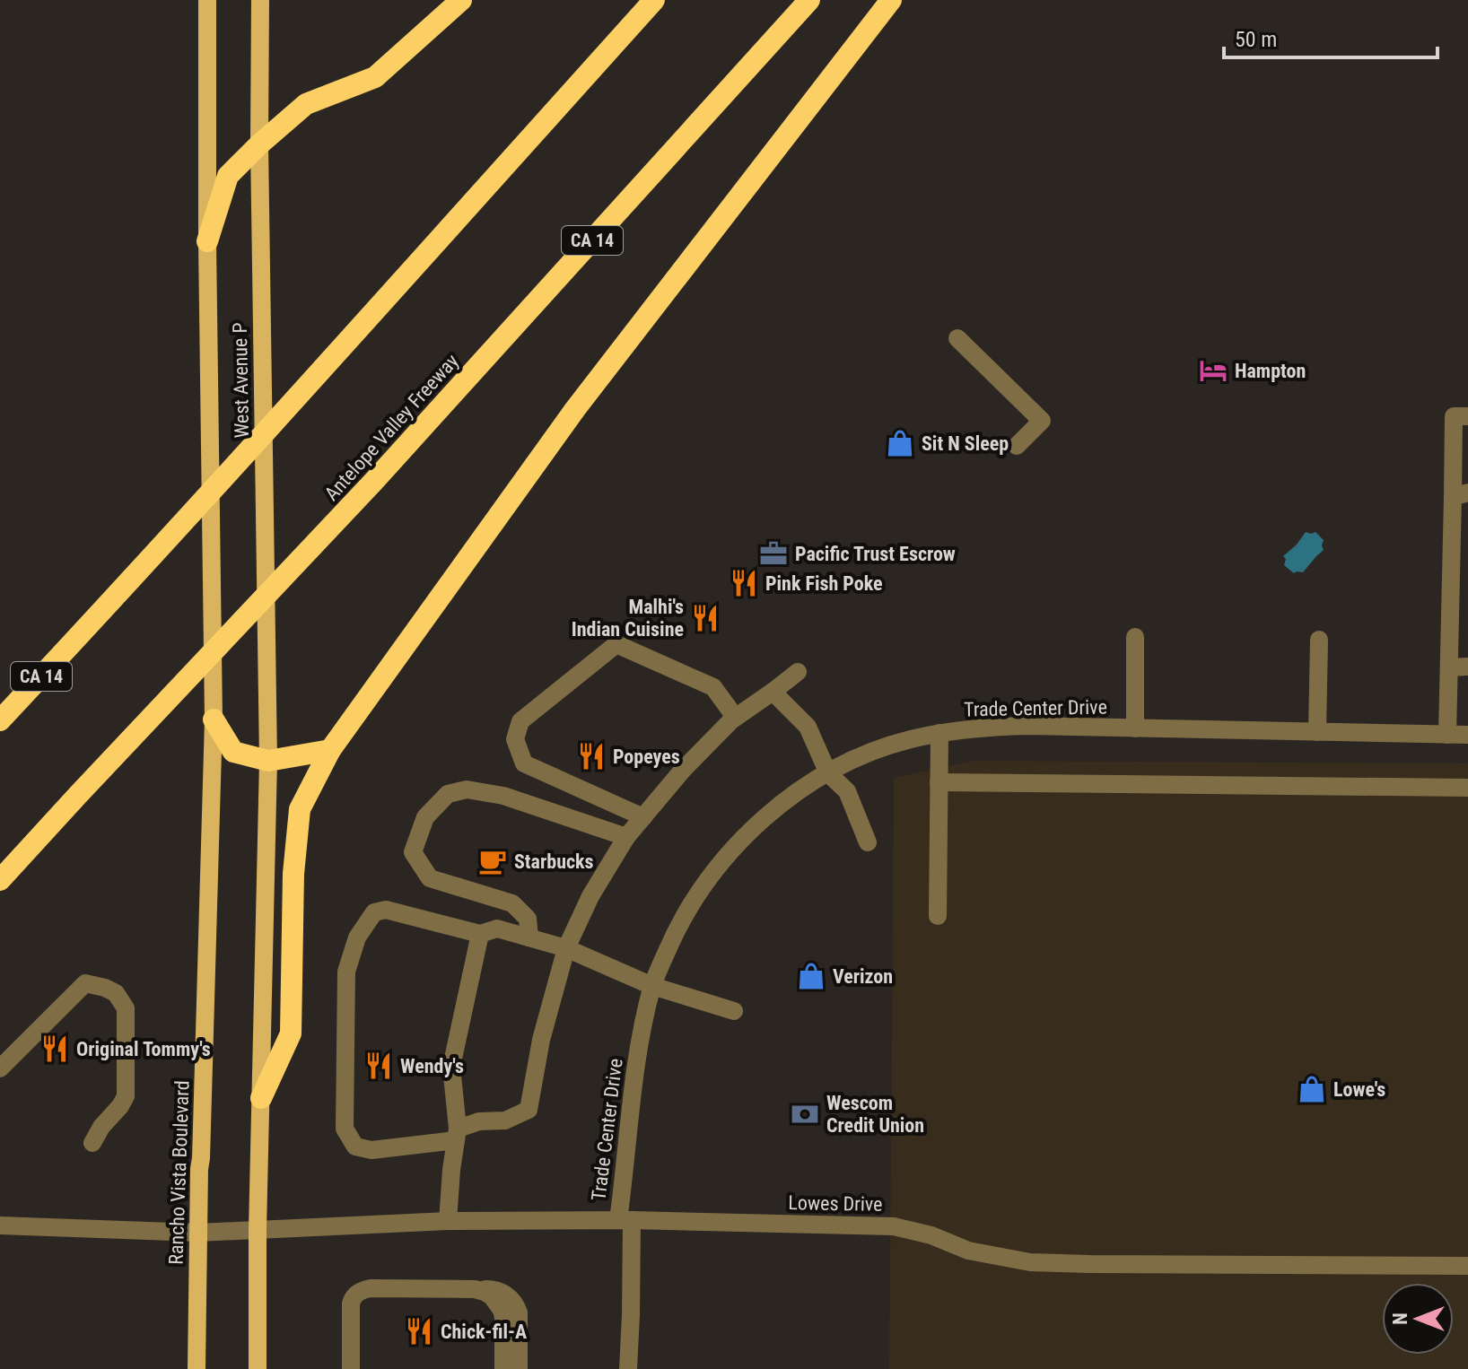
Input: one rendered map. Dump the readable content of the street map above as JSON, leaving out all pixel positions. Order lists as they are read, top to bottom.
{
  "streets": {
    "highway": ["CA 14", "Antelope Valley Freeway"],
    "main road": ["West Avenue P", "Rancho Vista Boulevard"],
    "street": ["Trade Center Drive", "Lowes Drive"]
  },
  "crossings": [
    ["West Avenue P", "Rancho Vista Boulevard"],
    ["Trade Center Drive", "Lowes Drive"],
    ["Rancho Vista Boulevard", "Lowes Drive"]
  ],
  "places": {
    "hotel": ["Hampton"],
    "shop": ["Sit N Sleep", "Verizon", "Lowe's"],
    "office": ["Pacific Trust Escrow"],
    "restaurant": [
      "Pink Fish Poke",
      "Malhi's Indian Cuisine",
      "Popeyes",
      "Original Tommy's",
      "Wendy's",
      "Chick-fil-A"
    ],
    "cafe": ["Starbucks"],
    "bank": ["Wescom Credit Union"]
  },
  "scale_bar": "50 m",
  "north": "left"
}
